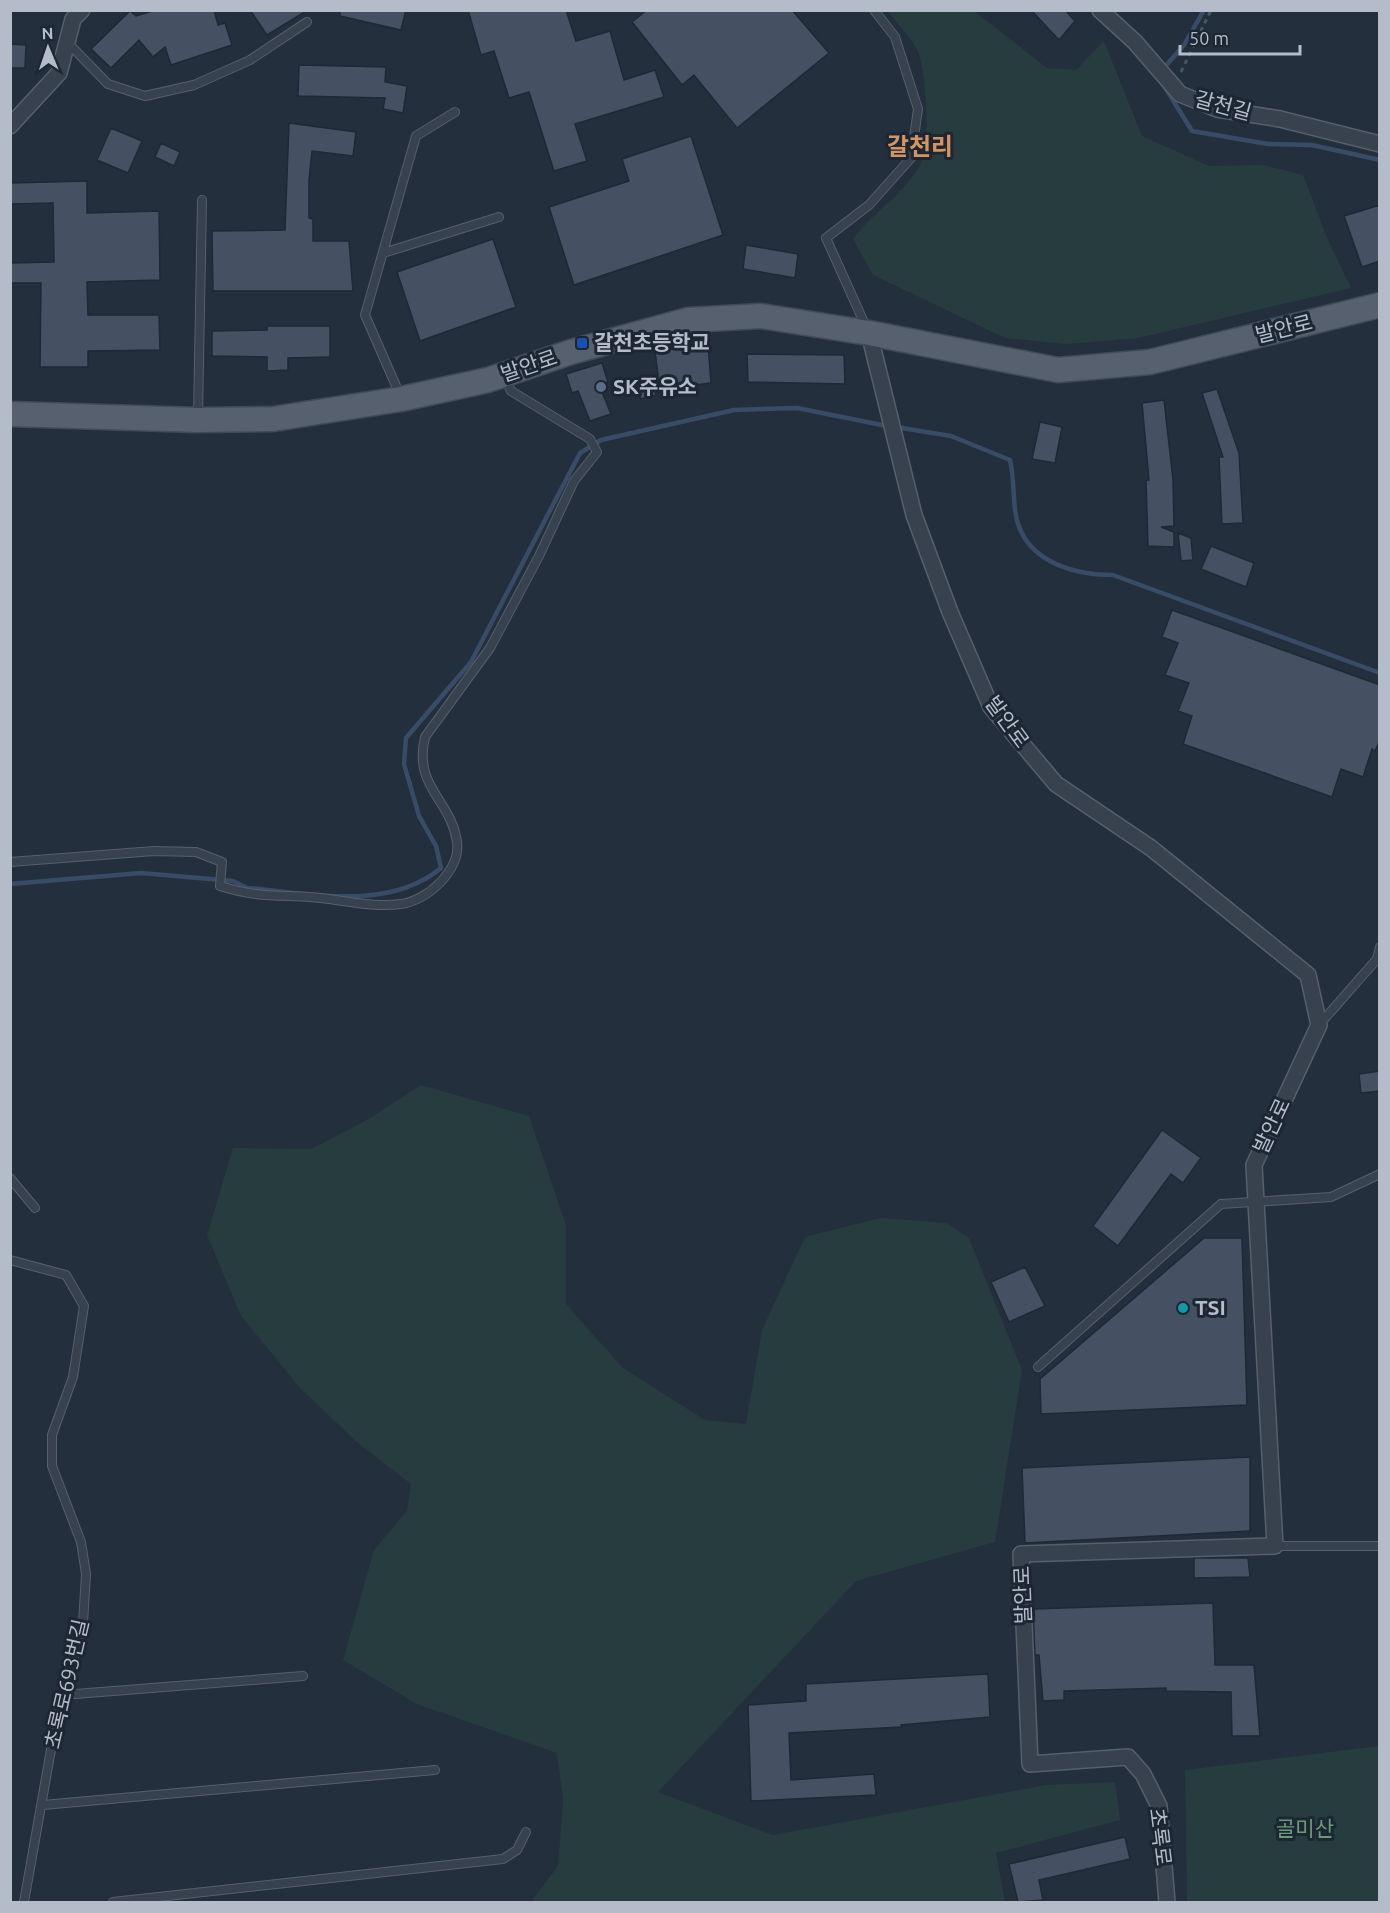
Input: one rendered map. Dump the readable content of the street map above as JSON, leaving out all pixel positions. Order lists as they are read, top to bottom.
{
  "streets": {
    "main road": ["발안로"],
    "street": ["갈천길", "초록로"],
    "lane": ["초록로693번길"]
  },
  "crossings": [
    ["발안로", "초록로"]
  ],
  "districts": ["갈천리"],
  "parks": ["골미산"],
  "places": {
    "transit": ["갈천초등학교"],
    "other": ["SK주유소", "TSI"]
  },
  "scale_bar": "50 m",
  "north": "top"
}
